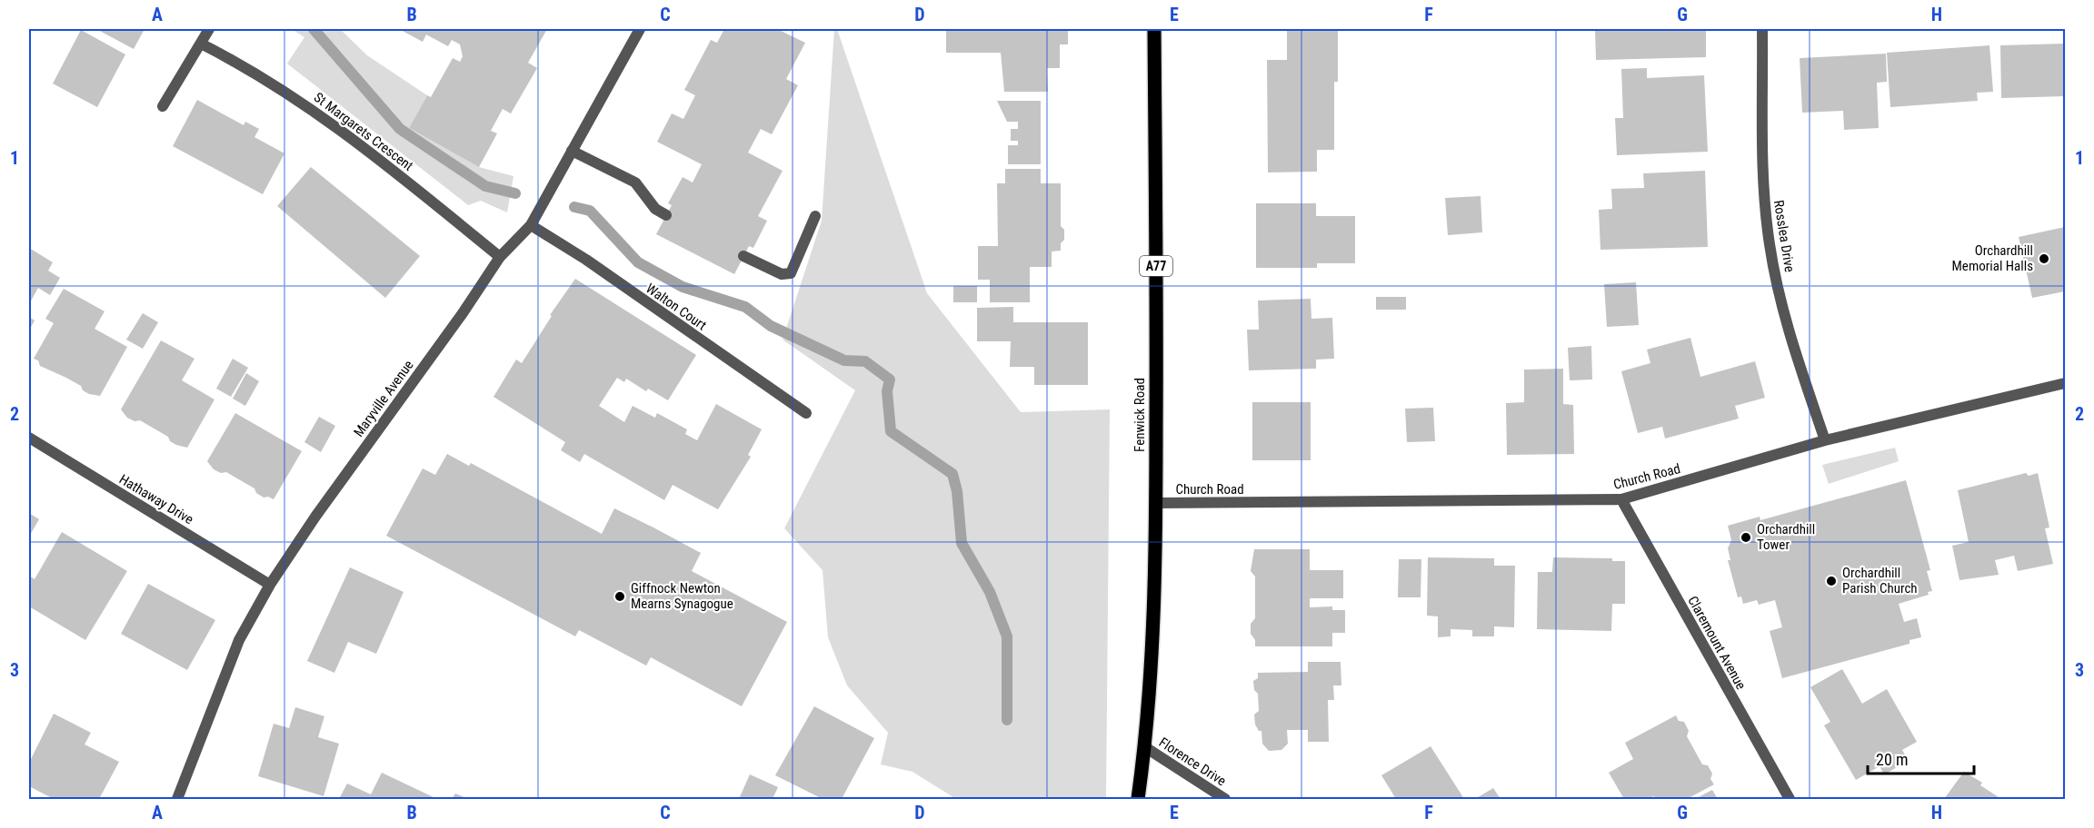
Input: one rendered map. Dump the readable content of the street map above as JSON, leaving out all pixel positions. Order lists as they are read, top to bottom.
{
  "streets": {
    "main road": ["A77", "Fenwick Road"],
    "street": [
      "St Margarets Crescent",
      "Rosslea Drive",
      "Walton Court",
      "Maryville Avenue",
      "Church Road",
      "Hathaway Drive",
      "Claremount Avenue",
      "Florence Drive"
    ]
  },
  "crossings": [
    ["St Margarets Crescent", "Maryville Avenue"],
    ["Rosslea Drive", "Church Road"],
    ["Walton Court", "Maryville Avenue"],
    ["Maryville Avenue", "Hathaway Drive"],
    ["Fenwick Road", "Church Road"],
    ["Fenwick Road", "Florence Drive"],
    ["Church Road", "Claremount Avenue"]
  ],
  "places": [
    "Orchardhill Memorial Halls",
    "Orchardhill Tower",
    "Orchardhill Parish Church",
    "Giffnock Newton Mearns Synagogue"
  ],
  "scale_bar": "20 m",
  "grid": {
    "columns": [
      "A",
      "B",
      "C",
      "D",
      "E",
      "F",
      "G",
      "H"
    ],
    "rows": ["1", "2", "3"]
  }
}
